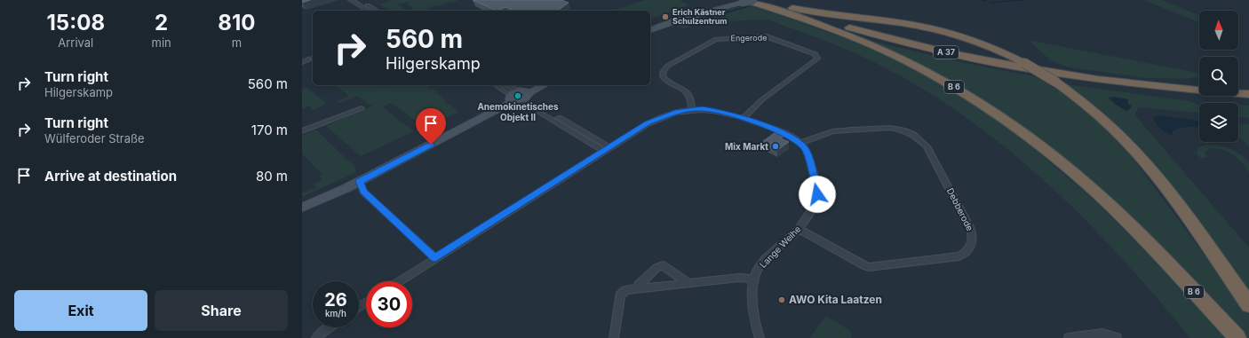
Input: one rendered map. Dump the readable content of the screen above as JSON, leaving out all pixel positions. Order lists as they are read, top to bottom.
{
  "streets": {
    "highway": ["A 37", "B 6"],
    "street": ["Engerode", "Debberode", "Lange Weihe"]
  },
  "crossings": [
    ["Engerode", "Lange Weihe"],
    ["A 37", "B 6"],
    ["Debberode", "Lange Weihe"]
  ],
  "places": [
    "Erich Kästner Schulzentrum",
    "Anemokinetisches Objekt II",
    "Mix Markt",
    "AWO Kita Laatzen"
  ],
  "north": "top",
  "page": {
    "eta": [
      "15:08",
      "Arrival",
      "2",
      "min",
      "810",
      "m"
    ],
    "turn": ["560 m", "Hilgerskamp"],
    "list": [
      {
        "name": "Turn right",
        "note": "Hilgerskamp",
        "value": "560 m"
      },
      {
        "name": "Turn right",
        "note": "Wülferoder Straße",
        "value": "170 m"
      },
      {
        "name": "Arrive at destination",
        "value": "80 m"
      }
    ],
    "speed": "26 km/h",
    "limit": "30",
    "buttons": ["Exit", "Share"]
  }
}
